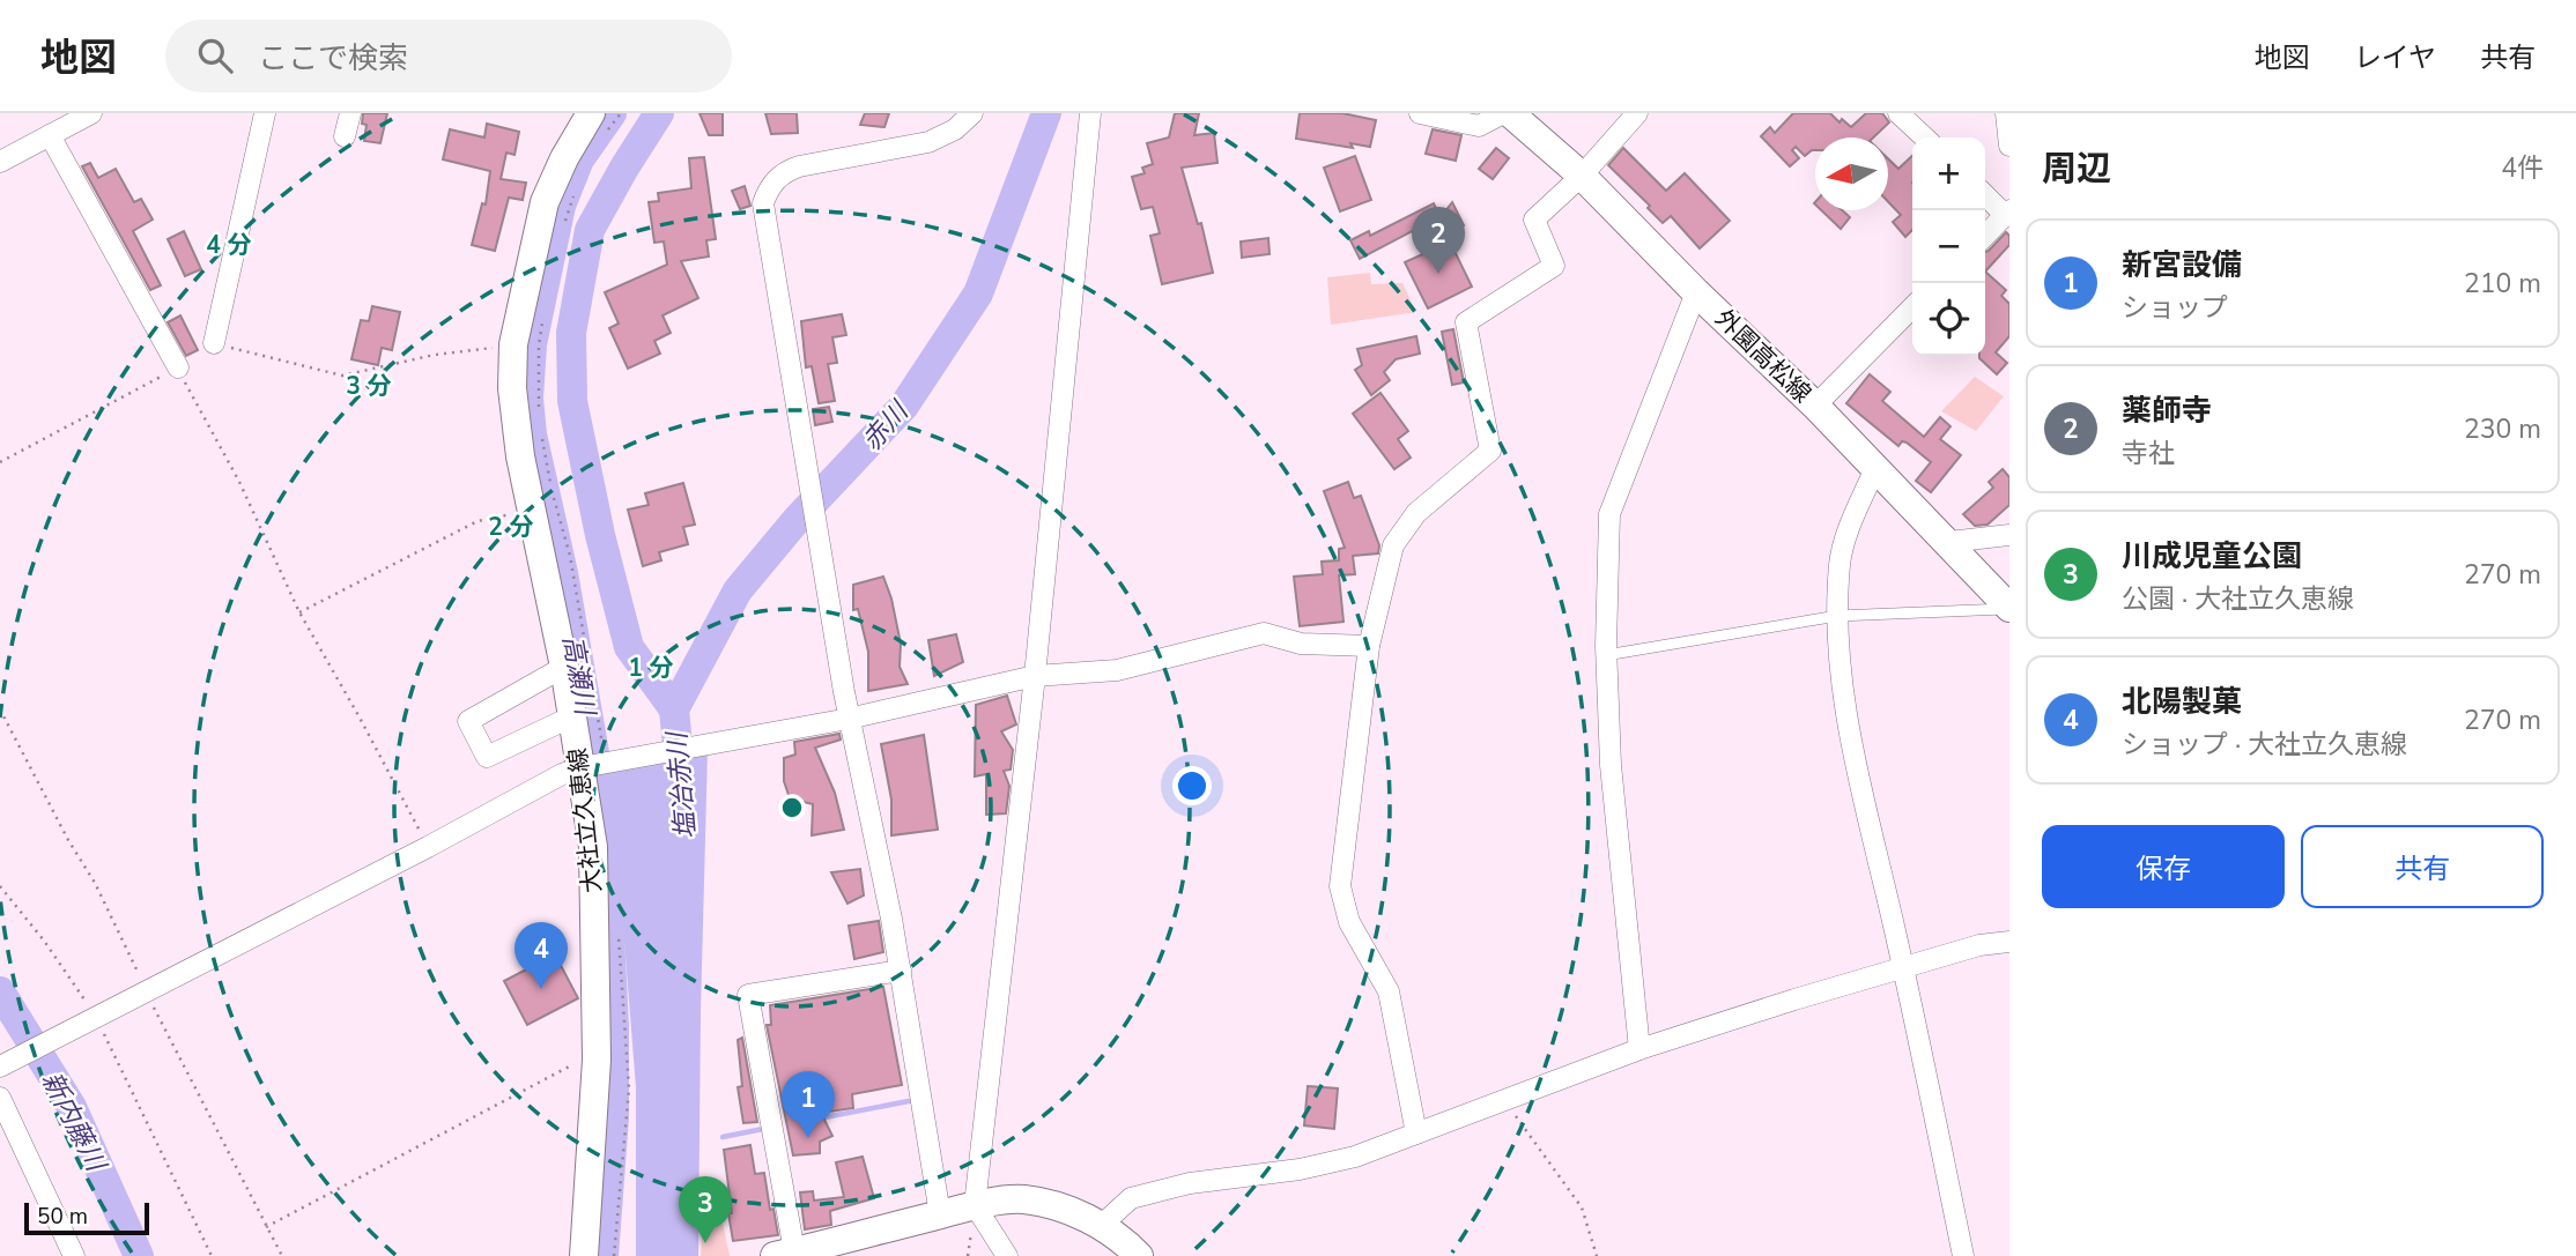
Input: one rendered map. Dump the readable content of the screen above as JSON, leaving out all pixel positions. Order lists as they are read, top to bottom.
{
  "streets": {
    "main road": ["外園高松線", "大社立久恵線"]
  },
  "water": [
    "赤川",
    "高瀬川",
    "塩冶赤川",
    "新内藤川"
  ],
  "scale_bar": "50 m",
  "north": "left",
  "page": {
    "header": "地図",
    "search": "ここで検索",
    "nav": ["地図", "レイヤ", "共有"],
    "heading": ["周辺", "4件"],
    "map_buttons": ["+", "−"],
    "pins": [
      "2",
      "4",
      "1",
      "3"
    ],
    "list": [
      {
        "mark": "1",
        "name": "新宮設備",
        "note": "ショップ",
        "value": "210 m"
      },
      {
        "mark": "2",
        "name": "薬師寺",
        "note": "寺社",
        "value": "230 m"
      },
      {
        "mark": "3",
        "name": "川成児童公園",
        "note": "公園 · 大社立久恵線",
        "value": "270 m"
      },
      {
        "mark": "4",
        "name": "北陽製菓",
        "note": "ショップ · 大社立久恵線",
        "value": "270 m"
      }
    ],
    "buttons": ["保存", "共有"],
    "scale": "50 m"
  },
  "rings": [
    "4 分",
    "3 分",
    "2 分",
    "1 分"
  ]
}
